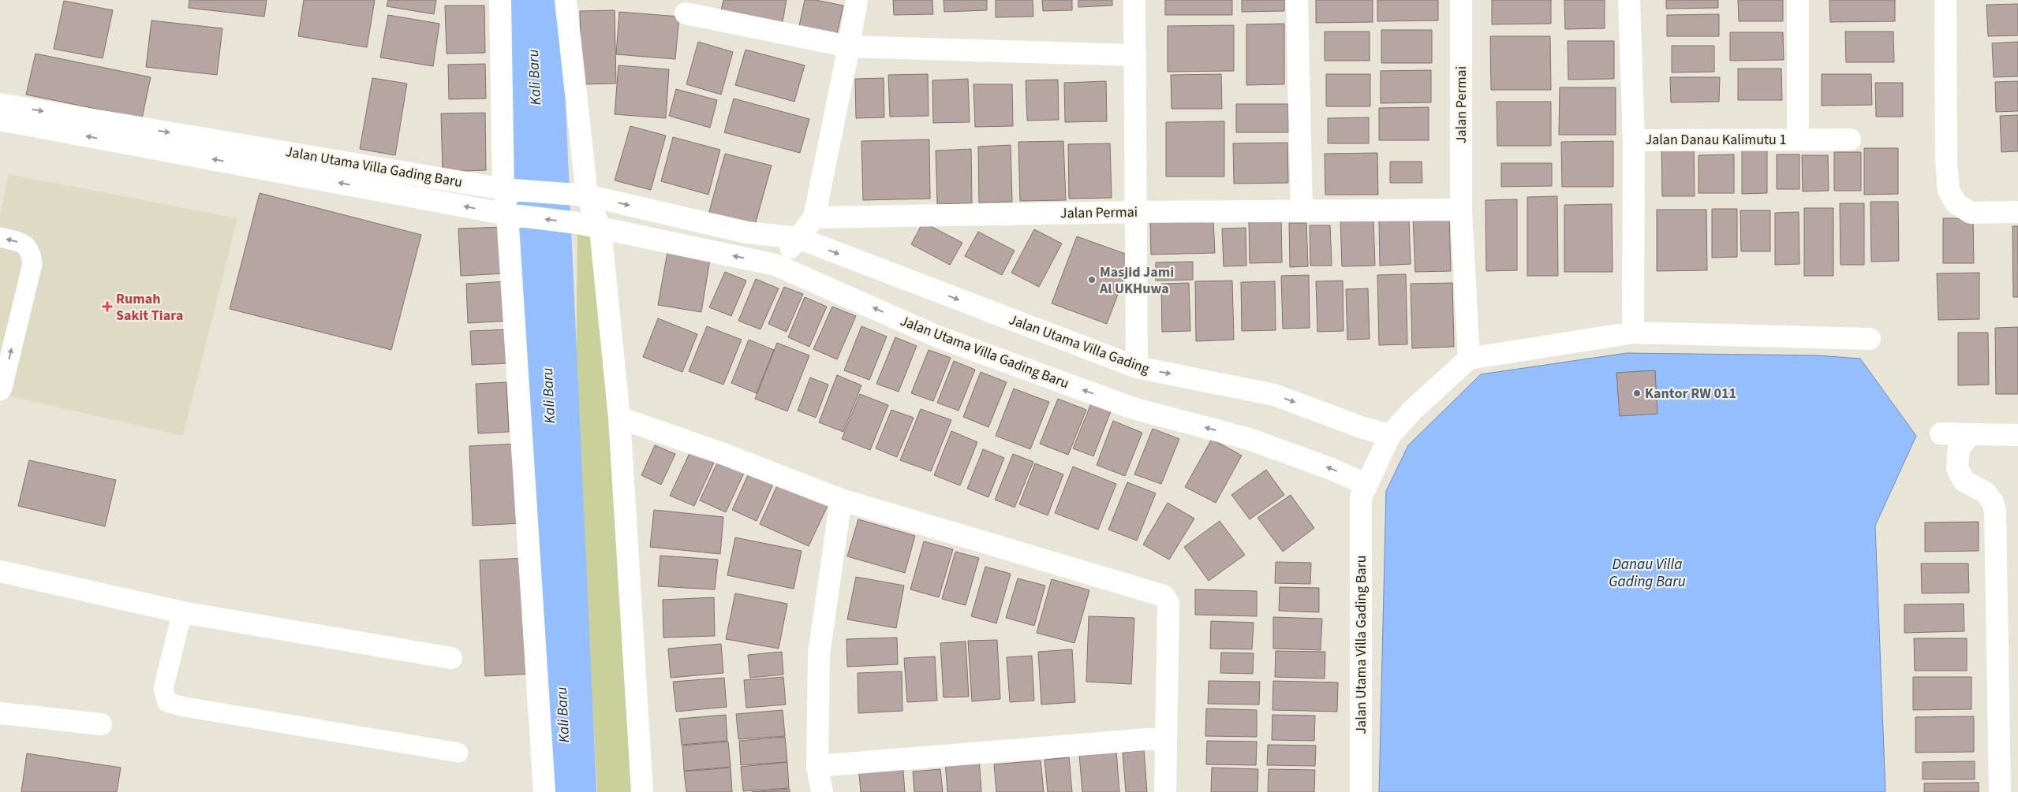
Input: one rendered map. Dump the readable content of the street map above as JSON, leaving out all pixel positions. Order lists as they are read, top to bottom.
{
  "streets": {
    "street": [
      "Jalan Permai",
      "Jalan Danau Kalimutu 1",
      "Jalan Utama Villa Gading Baru",
      "Jalan Utama Villa Gading"
    ]
  },
  "crossings": [
    ["Jalan Utama Villa Gading Baru", "Jalan Utama Villa Gading"]
  ],
  "one_way": ["Jalan Utama Villa Gading"],
  "water": ["Kali Baru", "Danau Villa Gading Baru"],
  "places": {
    "other": ["Masjid Jami Al UKHuwa", "Kantor RW 011"],
    "health": ["Rumah Sakit Tiara"]
  }
}
